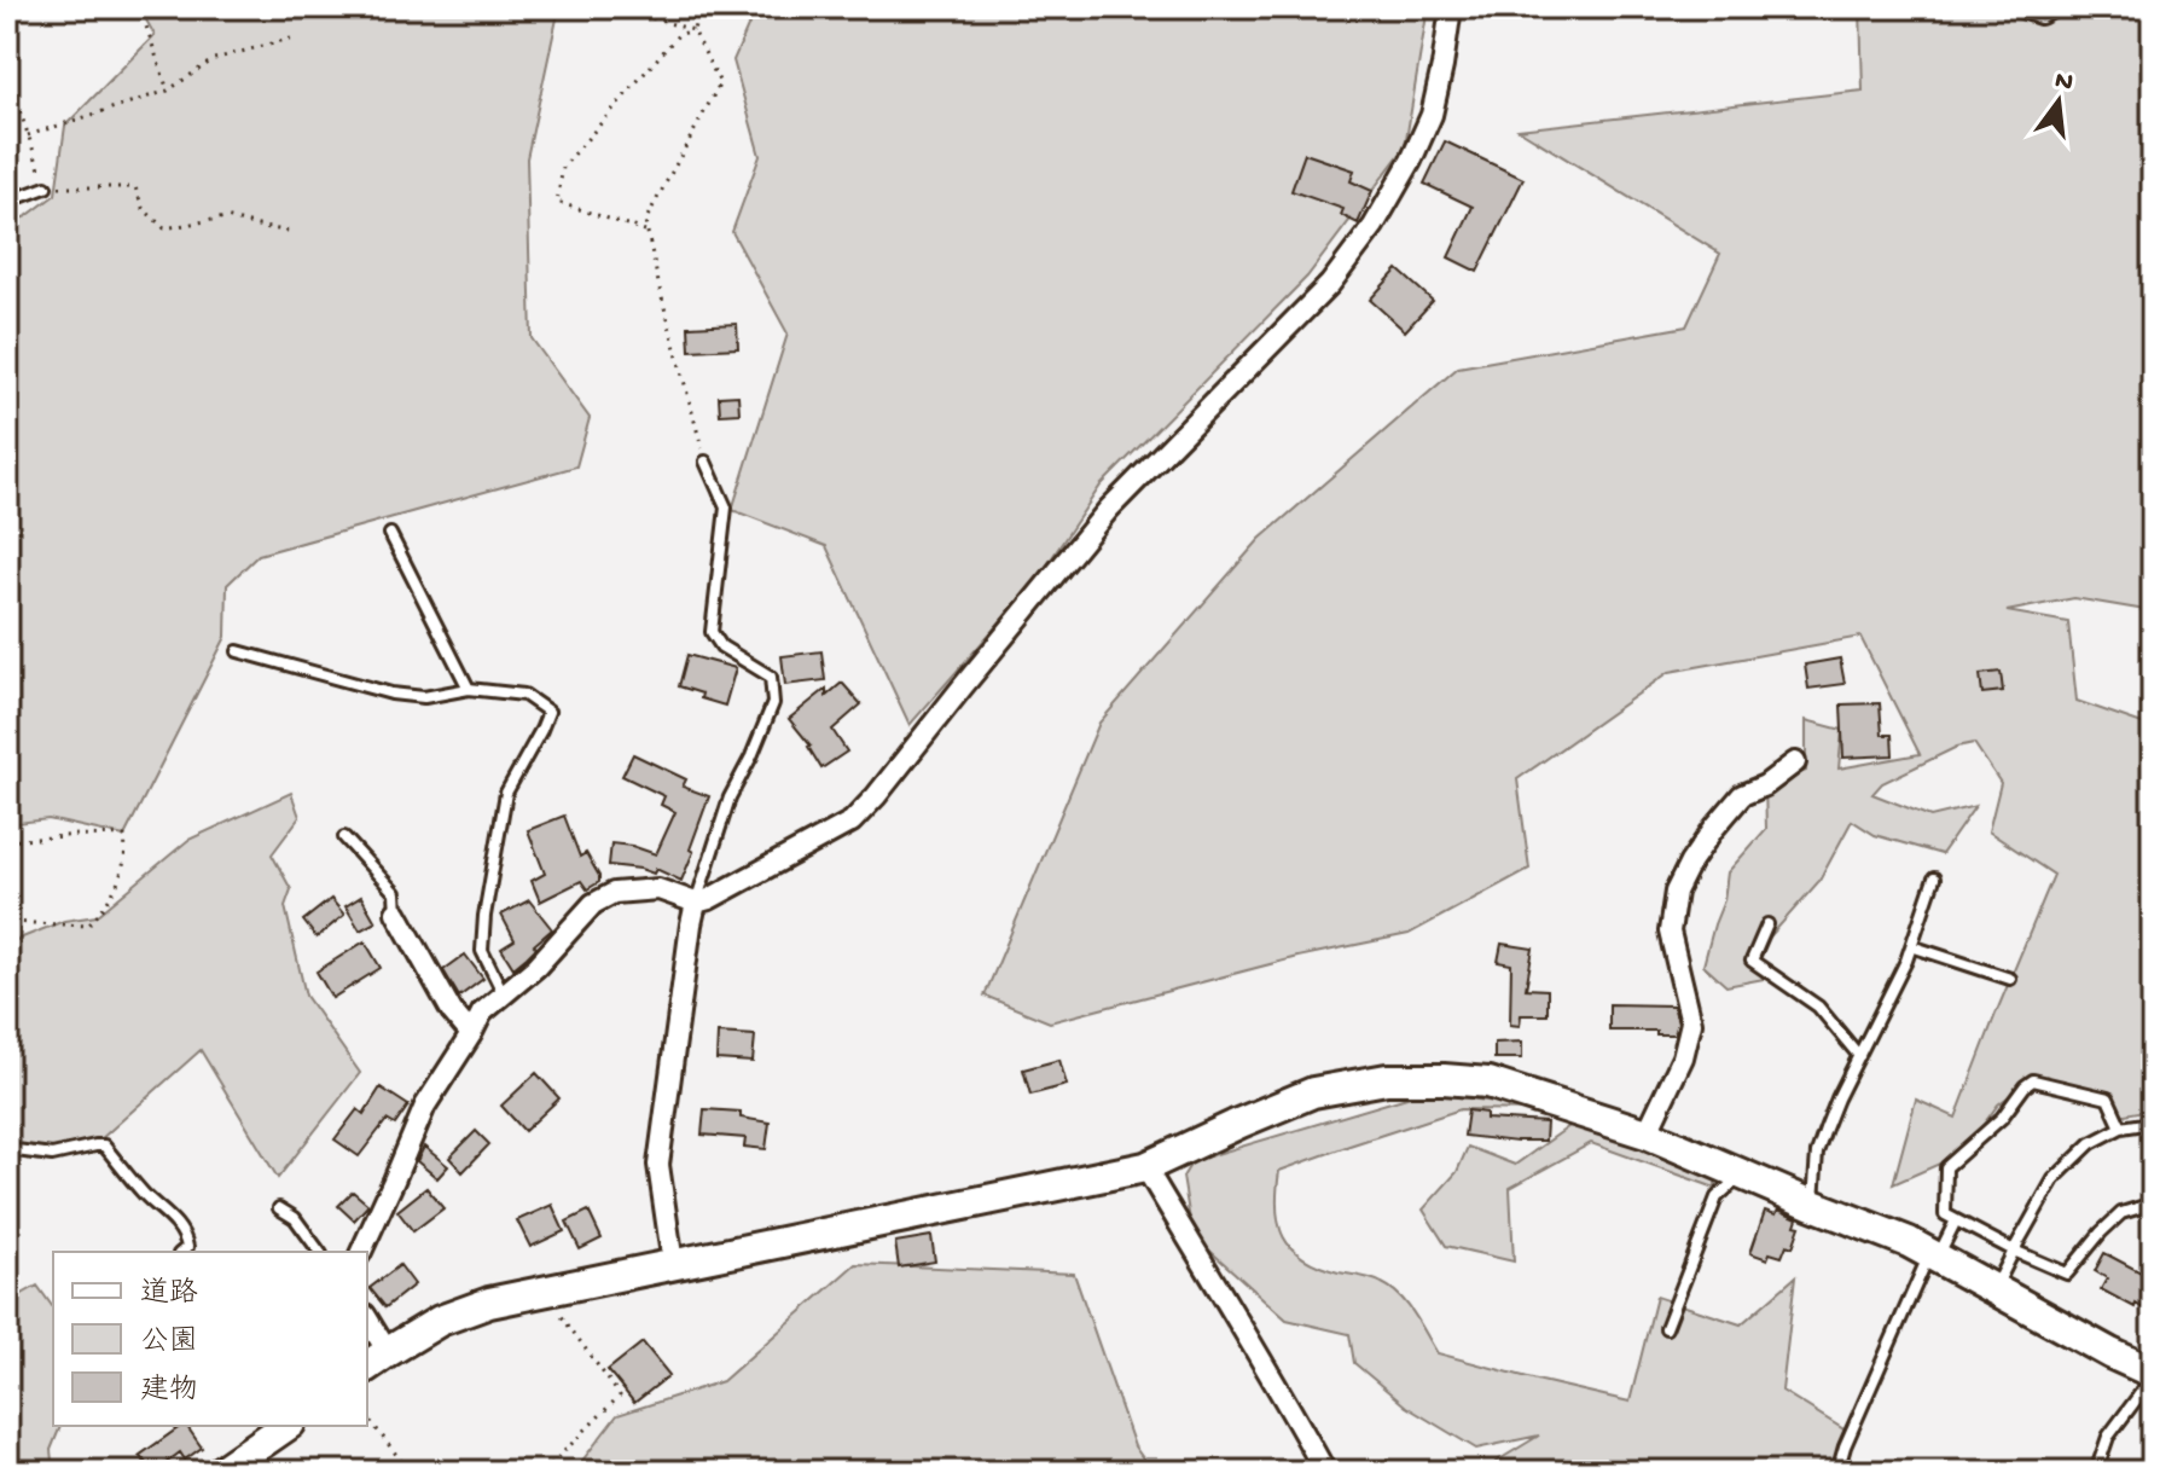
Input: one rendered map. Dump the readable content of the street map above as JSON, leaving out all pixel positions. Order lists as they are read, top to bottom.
{
  "legend": ["道路", "公園", "建物"],
  "north": "top"
}
